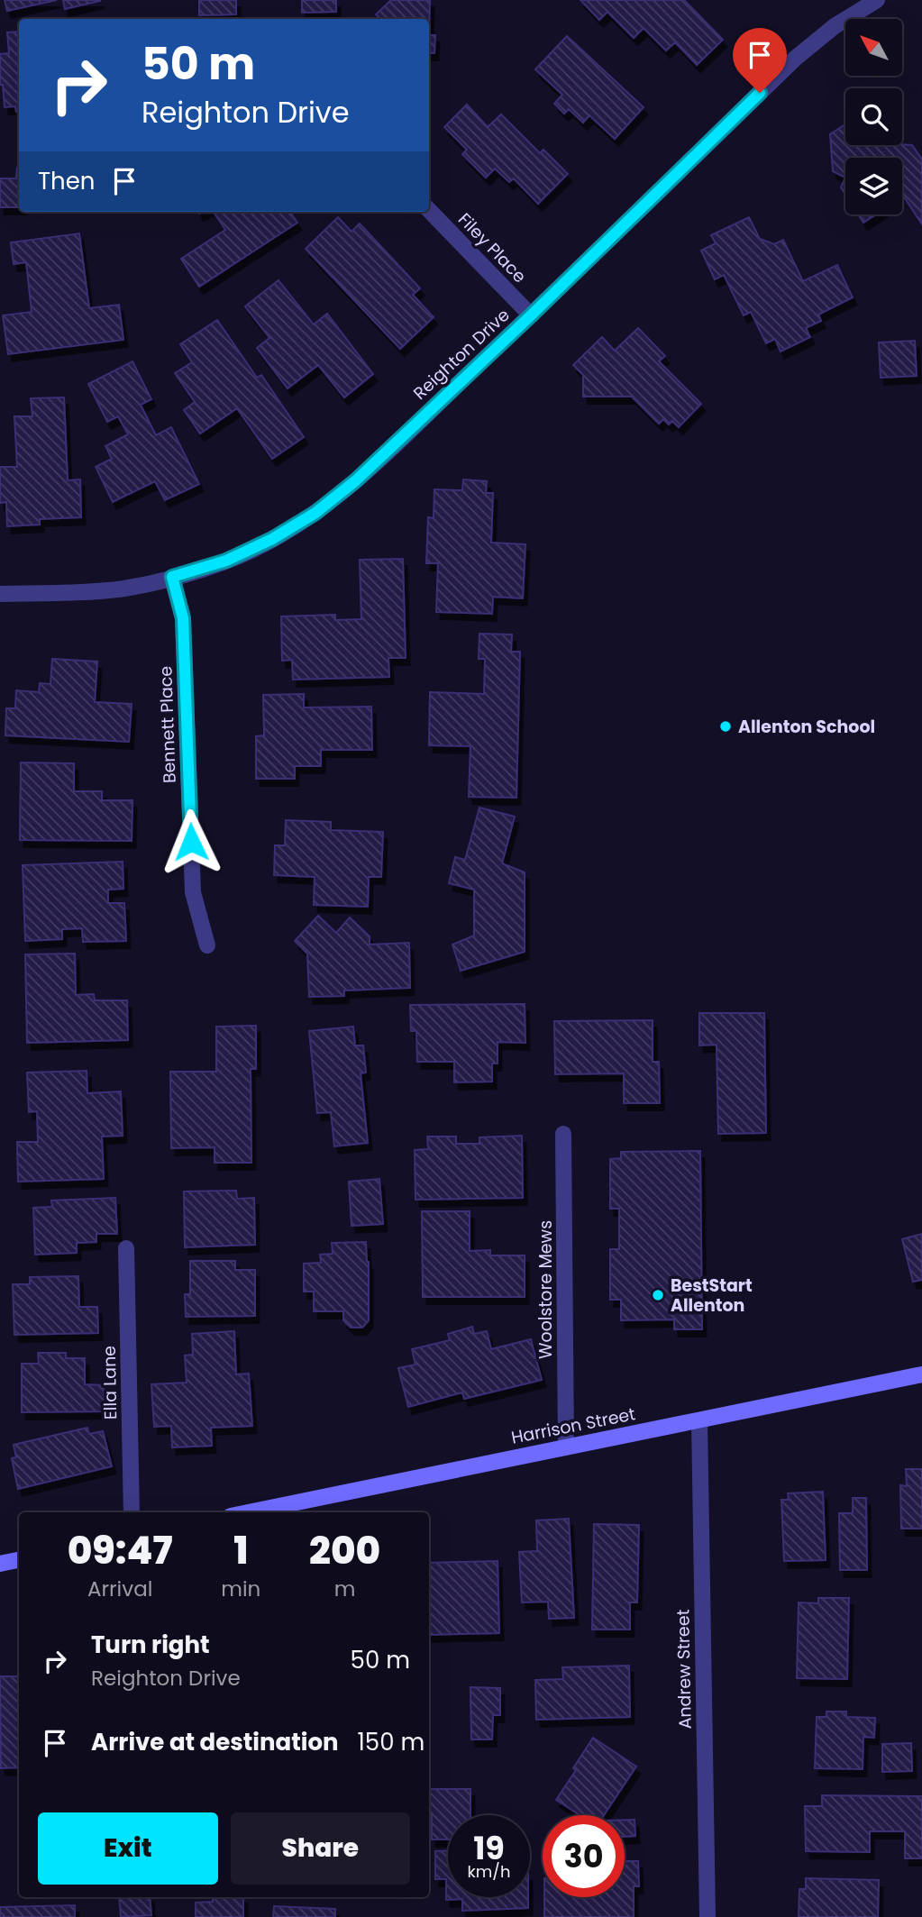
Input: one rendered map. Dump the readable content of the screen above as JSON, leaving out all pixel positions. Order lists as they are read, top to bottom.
{
  "streets": {
    "street": [
      "Filey Place",
      "Reighton Drive",
      "Bennett Place",
      "Woolstore Mews",
      "Ella Lane",
      "Harrison Street",
      "Andrew Street"
    ]
  },
  "crossings": [
    ["Filey Place", "Reighton Drive"],
    ["Reighton Drive", "Bennett Place"],
    ["Woolstore Mews", "Harrison Street"],
    ["Harrison Street", "Andrew Street"]
  ],
  "places": ["Allenton School", "BestStart Allenton"],
  "north": "top left",
  "page": {
    "turn": ["50 m", "Reighton Drive"],
    "then": "Then",
    "eta": [
      "09:47",
      "Arrival",
      "1",
      "min",
      "200",
      "m"
    ],
    "list": [
      {
        "name": "Turn right",
        "note": "Reighton Drive",
        "value": "50 m"
      },
      {
        "name": "Arrive at destination",
        "value": "150 m"
      }
    ],
    "buttons": ["Exit", "Share"],
    "speed": "19 km/h",
    "limit": "30"
  }
}
